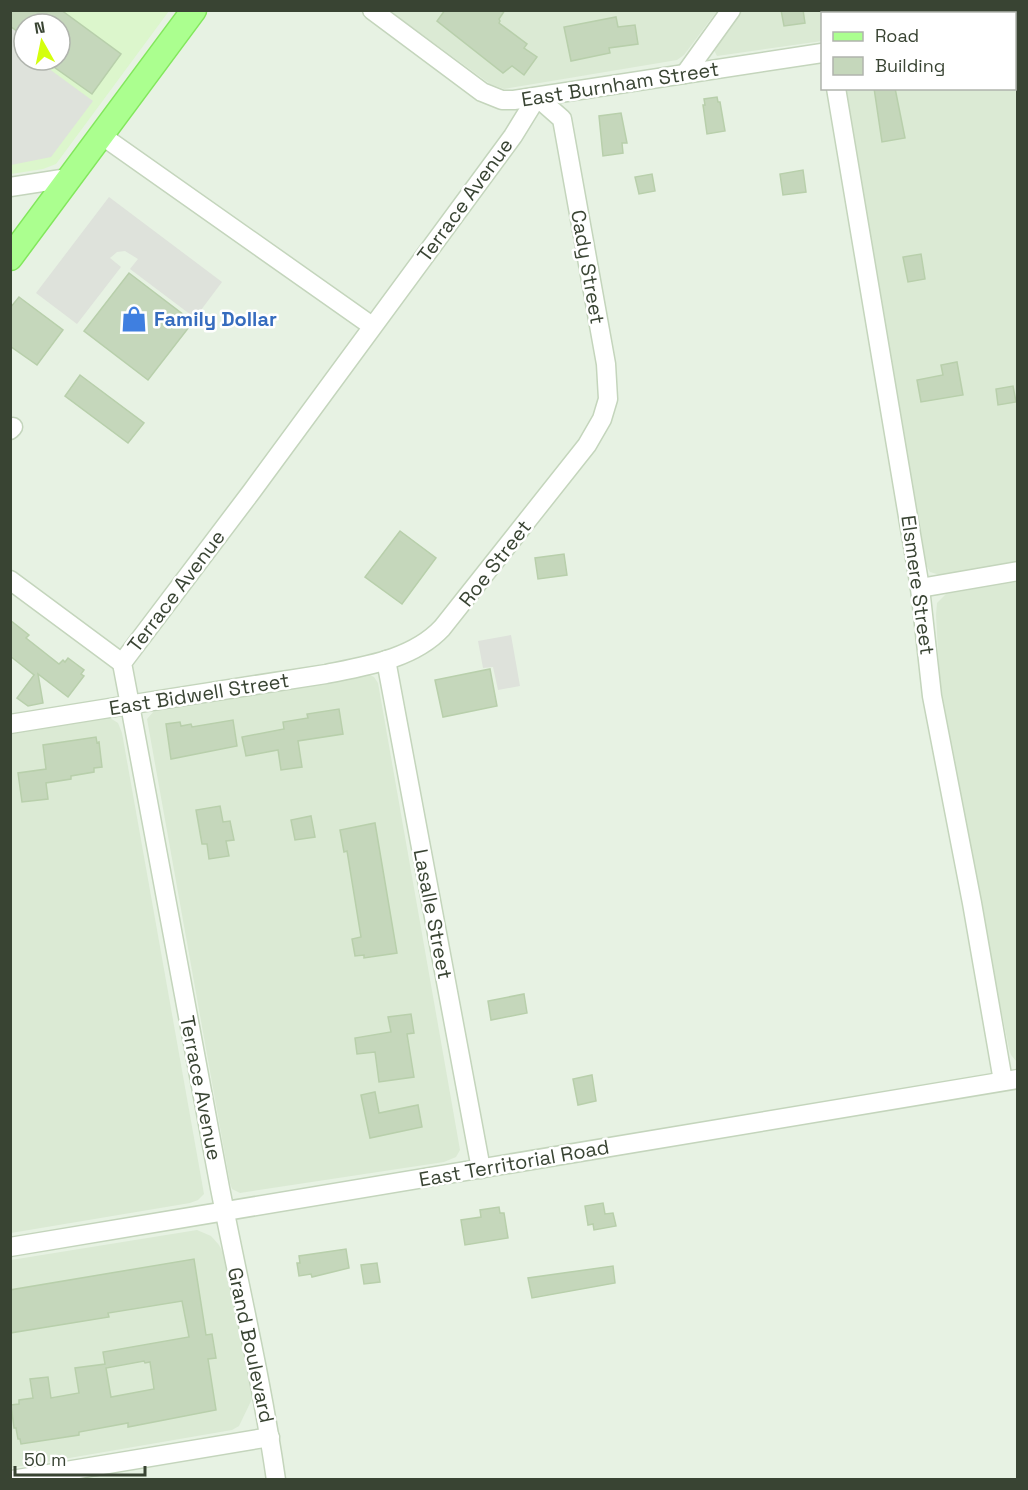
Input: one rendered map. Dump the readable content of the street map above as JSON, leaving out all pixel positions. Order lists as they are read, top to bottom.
{
  "streets": {
    "street": [
      "East Burnham Street",
      "Terrace Avenue",
      "Cady Street",
      "Roe Street",
      "Elsmere Street",
      "East Bidwell Street",
      "Lasalle Street",
      "East Territorial Road",
      "Grand Boulevard"
    ]
  },
  "crossings": [
    ["East Burnham Street", "Terrace Avenue"],
    ["East Burnham Street", "Cady Street"],
    ["Terrace Avenue", "Cady Street"],
    ["Terrace Avenue", "East Bidwell Street"],
    ["Terrace Avenue", "East Territorial Road"],
    ["Terrace Avenue", "Grand Boulevard"],
    ["Cady Street", "Roe Street"],
    ["Roe Street", "East Bidwell Street"],
    ["Roe Street", "Lasalle Street"],
    ["Elsmere Street", "East Territorial Road"],
    ["East Bidwell Street", "Lasalle Street"],
    ["Lasalle Street", "East Territorial Road"],
    ["East Territorial Road", "Grand Boulevard"]
  ],
  "places": {
    "shop": ["Family Dollar"]
  },
  "legend": ["Road", "Building"],
  "scale_bar": "50 m",
  "north": "top"
}
